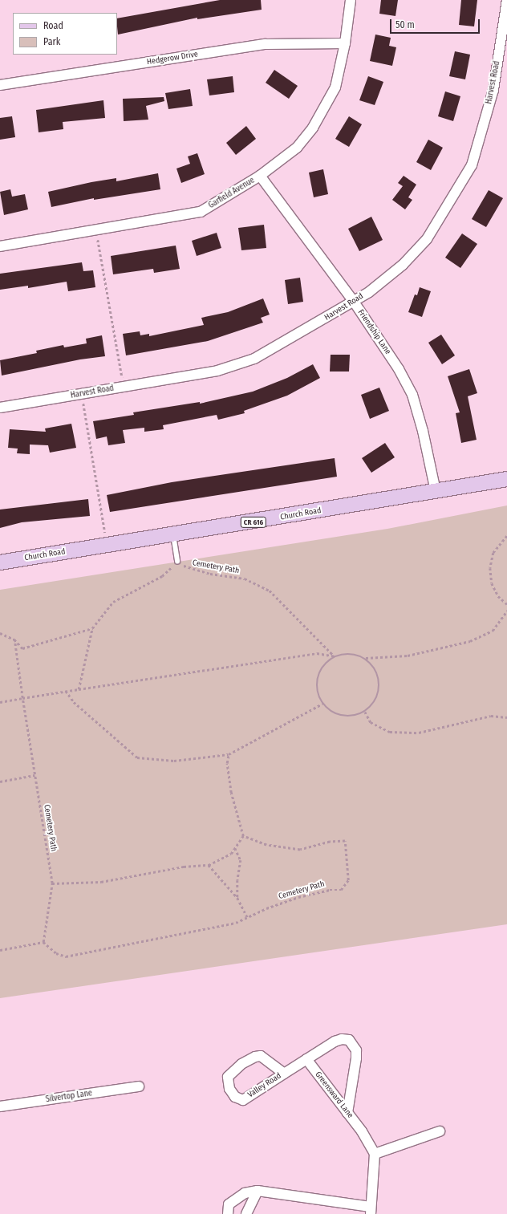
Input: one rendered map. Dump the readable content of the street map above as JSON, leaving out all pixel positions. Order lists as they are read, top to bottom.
{
  "streets": {
    "main road": ["Church Road", "CR 616"],
    "street": [
      "Hedgerow Drive",
      "Harvest Road",
      "Garfield Avenue",
      "Friendship Lane",
      "Valley Road",
      "Greensward Lane",
      "Silvertop Lane"
    ],
    "path": ["Cemetery Path"]
  },
  "crossings": [
    ["Hedgerow Drive", "Garfield Avenue"],
    ["Harvest Road", "Friendship Lane"],
    ["Garfield Avenue", "Friendship Lane"],
    ["Friendship Lane", "Church Road"]
  ],
  "legend": ["Road", "Park"],
  "scale_bar": "50 m"
}
